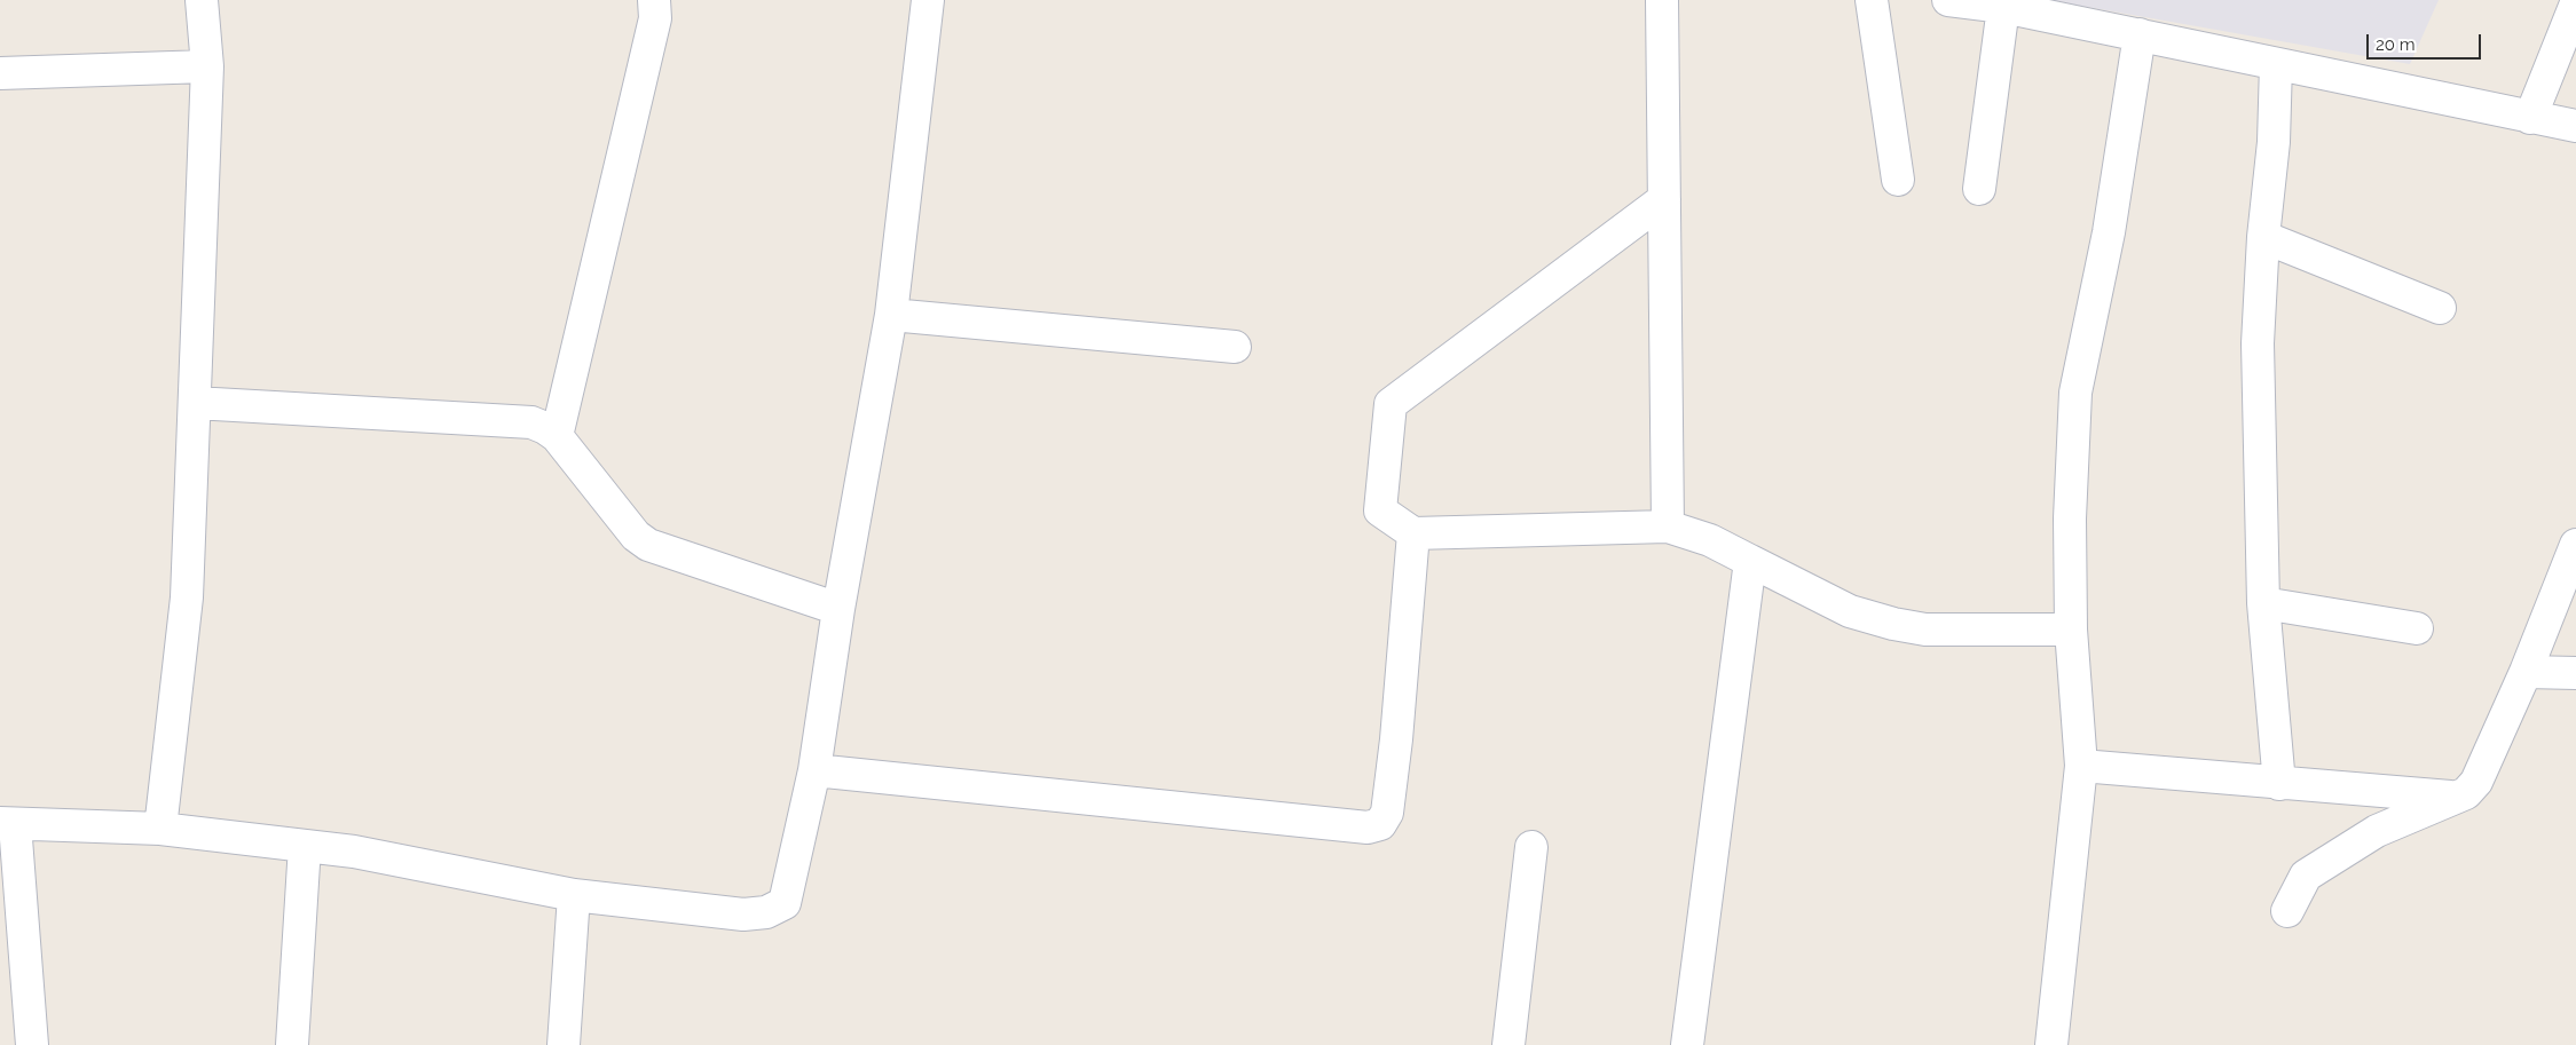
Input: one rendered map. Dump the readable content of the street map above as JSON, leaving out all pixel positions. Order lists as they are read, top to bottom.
{
  "scale_bar": "20 m"
}
